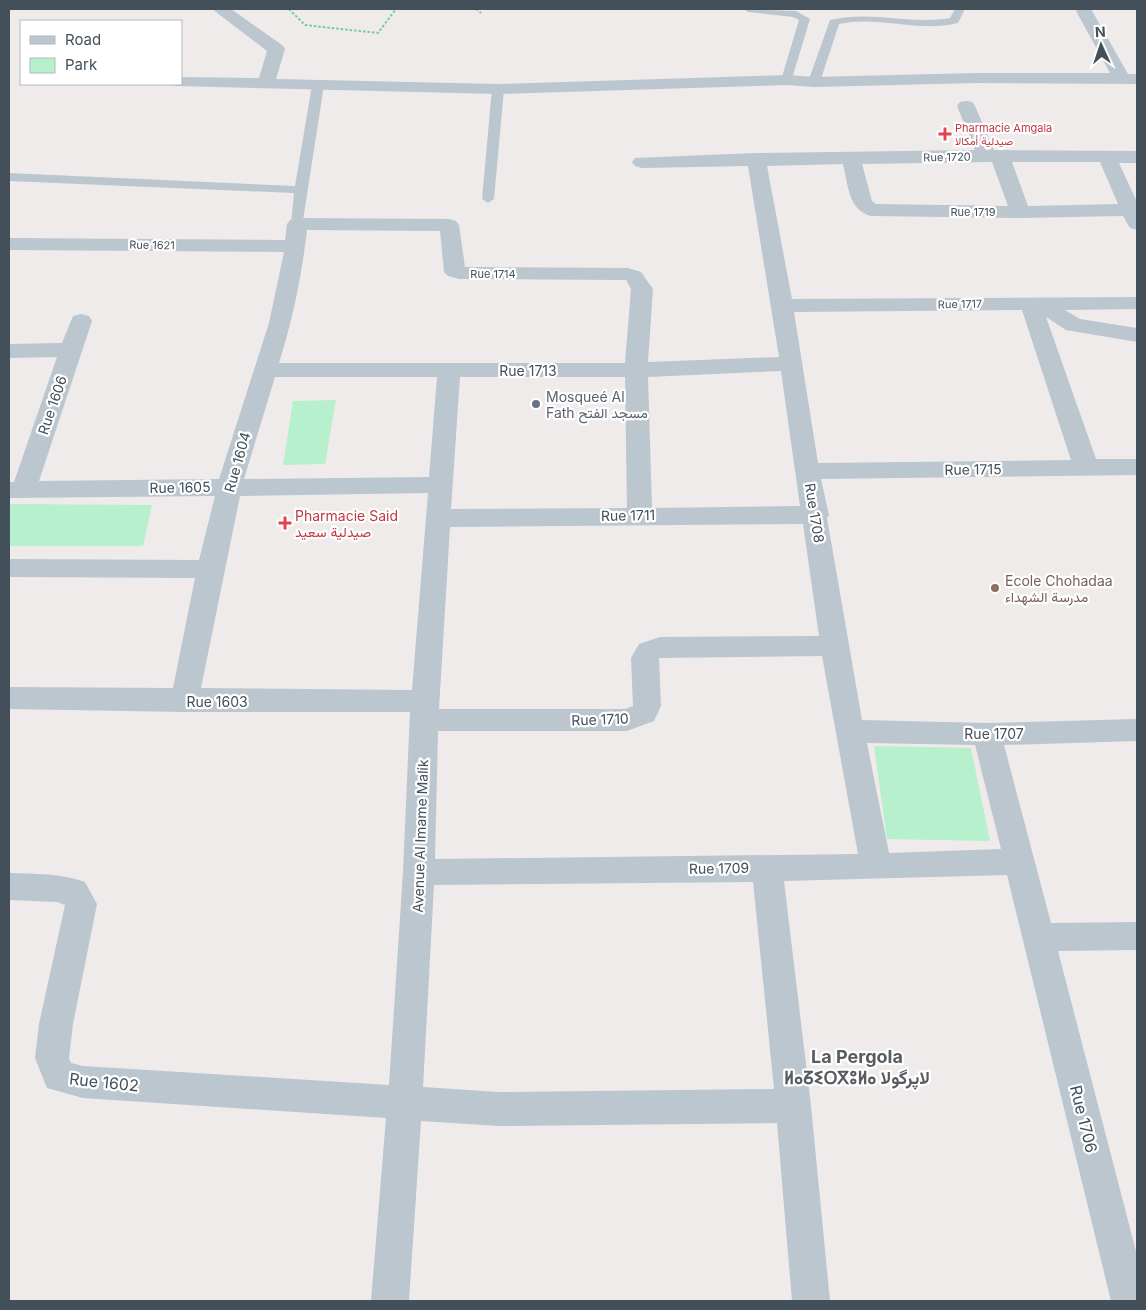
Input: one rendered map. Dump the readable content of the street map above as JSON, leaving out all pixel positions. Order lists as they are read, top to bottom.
{
  "streets": {
    "street": [
      "Rue 1720",
      "Rue 1719",
      "Rue 1621",
      "Rue 1714",
      "Rue 1717",
      "Rue 1713",
      "Rue 1606",
      "Rue 1604",
      "Rue 1715",
      "Rue 1605",
      "Rue 1708",
      "Rue 1711",
      "Rue 1603",
      "Rue 1710",
      "Rue 1707",
      "Avenue Al Imame Malik",
      "Rue 1709",
      "Rue 1602",
      "Rue 1706"
    ]
  },
  "crossings": [
    ["Rue 1720", "Rue 1719"],
    ["Rue 1720", "Rue 1708"],
    ["Rue 1621", "Rue 1604"],
    ["Rue 1714", "Rue 1713"],
    ["Rue 1714", "Rue 1604"],
    ["Rue 1717", "Rue 1708"],
    ["Rue 1713", "Rue 1604"],
    ["Rue 1713", "Rue 1708"],
    ["Rue 1713", "Avenue Al Imame Malik"],
    ["Rue 1606", "Rue 1605"],
    ["Rue 1604", "Rue 1605"],
    ["Rue 1604", "Rue 1603"],
    ["Rue 1715", "Rue 1708"],
    ["Rue 1605", "Avenue Al Imame Malik"],
    ["Rue 1708", "Rue 1711"],
    ["Rue 1708", "Rue 1710"],
    ["Rue 1708", "Rue 1707"],
    ["Rue 1708", "Rue 1709"],
    ["Rue 1711", "Avenue Al Imame Malik"],
    ["Rue 1603", "Rue 1710"],
    ["Rue 1603", "Avenue Al Imame Malik"],
    ["Rue 1710", "Avenue Al Imame Malik"],
    ["Rue 1707", "Rue 1706"],
    ["Avenue Al Imame Malik", "Rue 1709"],
    ["Avenue Al Imame Malik", "Rue 1602"],
    ["Rue 1709", "Rue 1706"]
  ],
  "districts": ["La Pergola ⵍⴰⵒⵉⵔⴳⵓⵍⴰ لاپرگولا"],
  "places": {
    "health": ["Pharmacie Amgala صيدلية أمكالا", "Pharmacie Said صيدلية سعيد"],
    "other": ["Mosqueé Al Fath مسجد الفتح", "Ecole Chohadaa مدرسة الشهداء"]
  },
  "legend": ["Road", "Park"],
  "north": "top"
}
